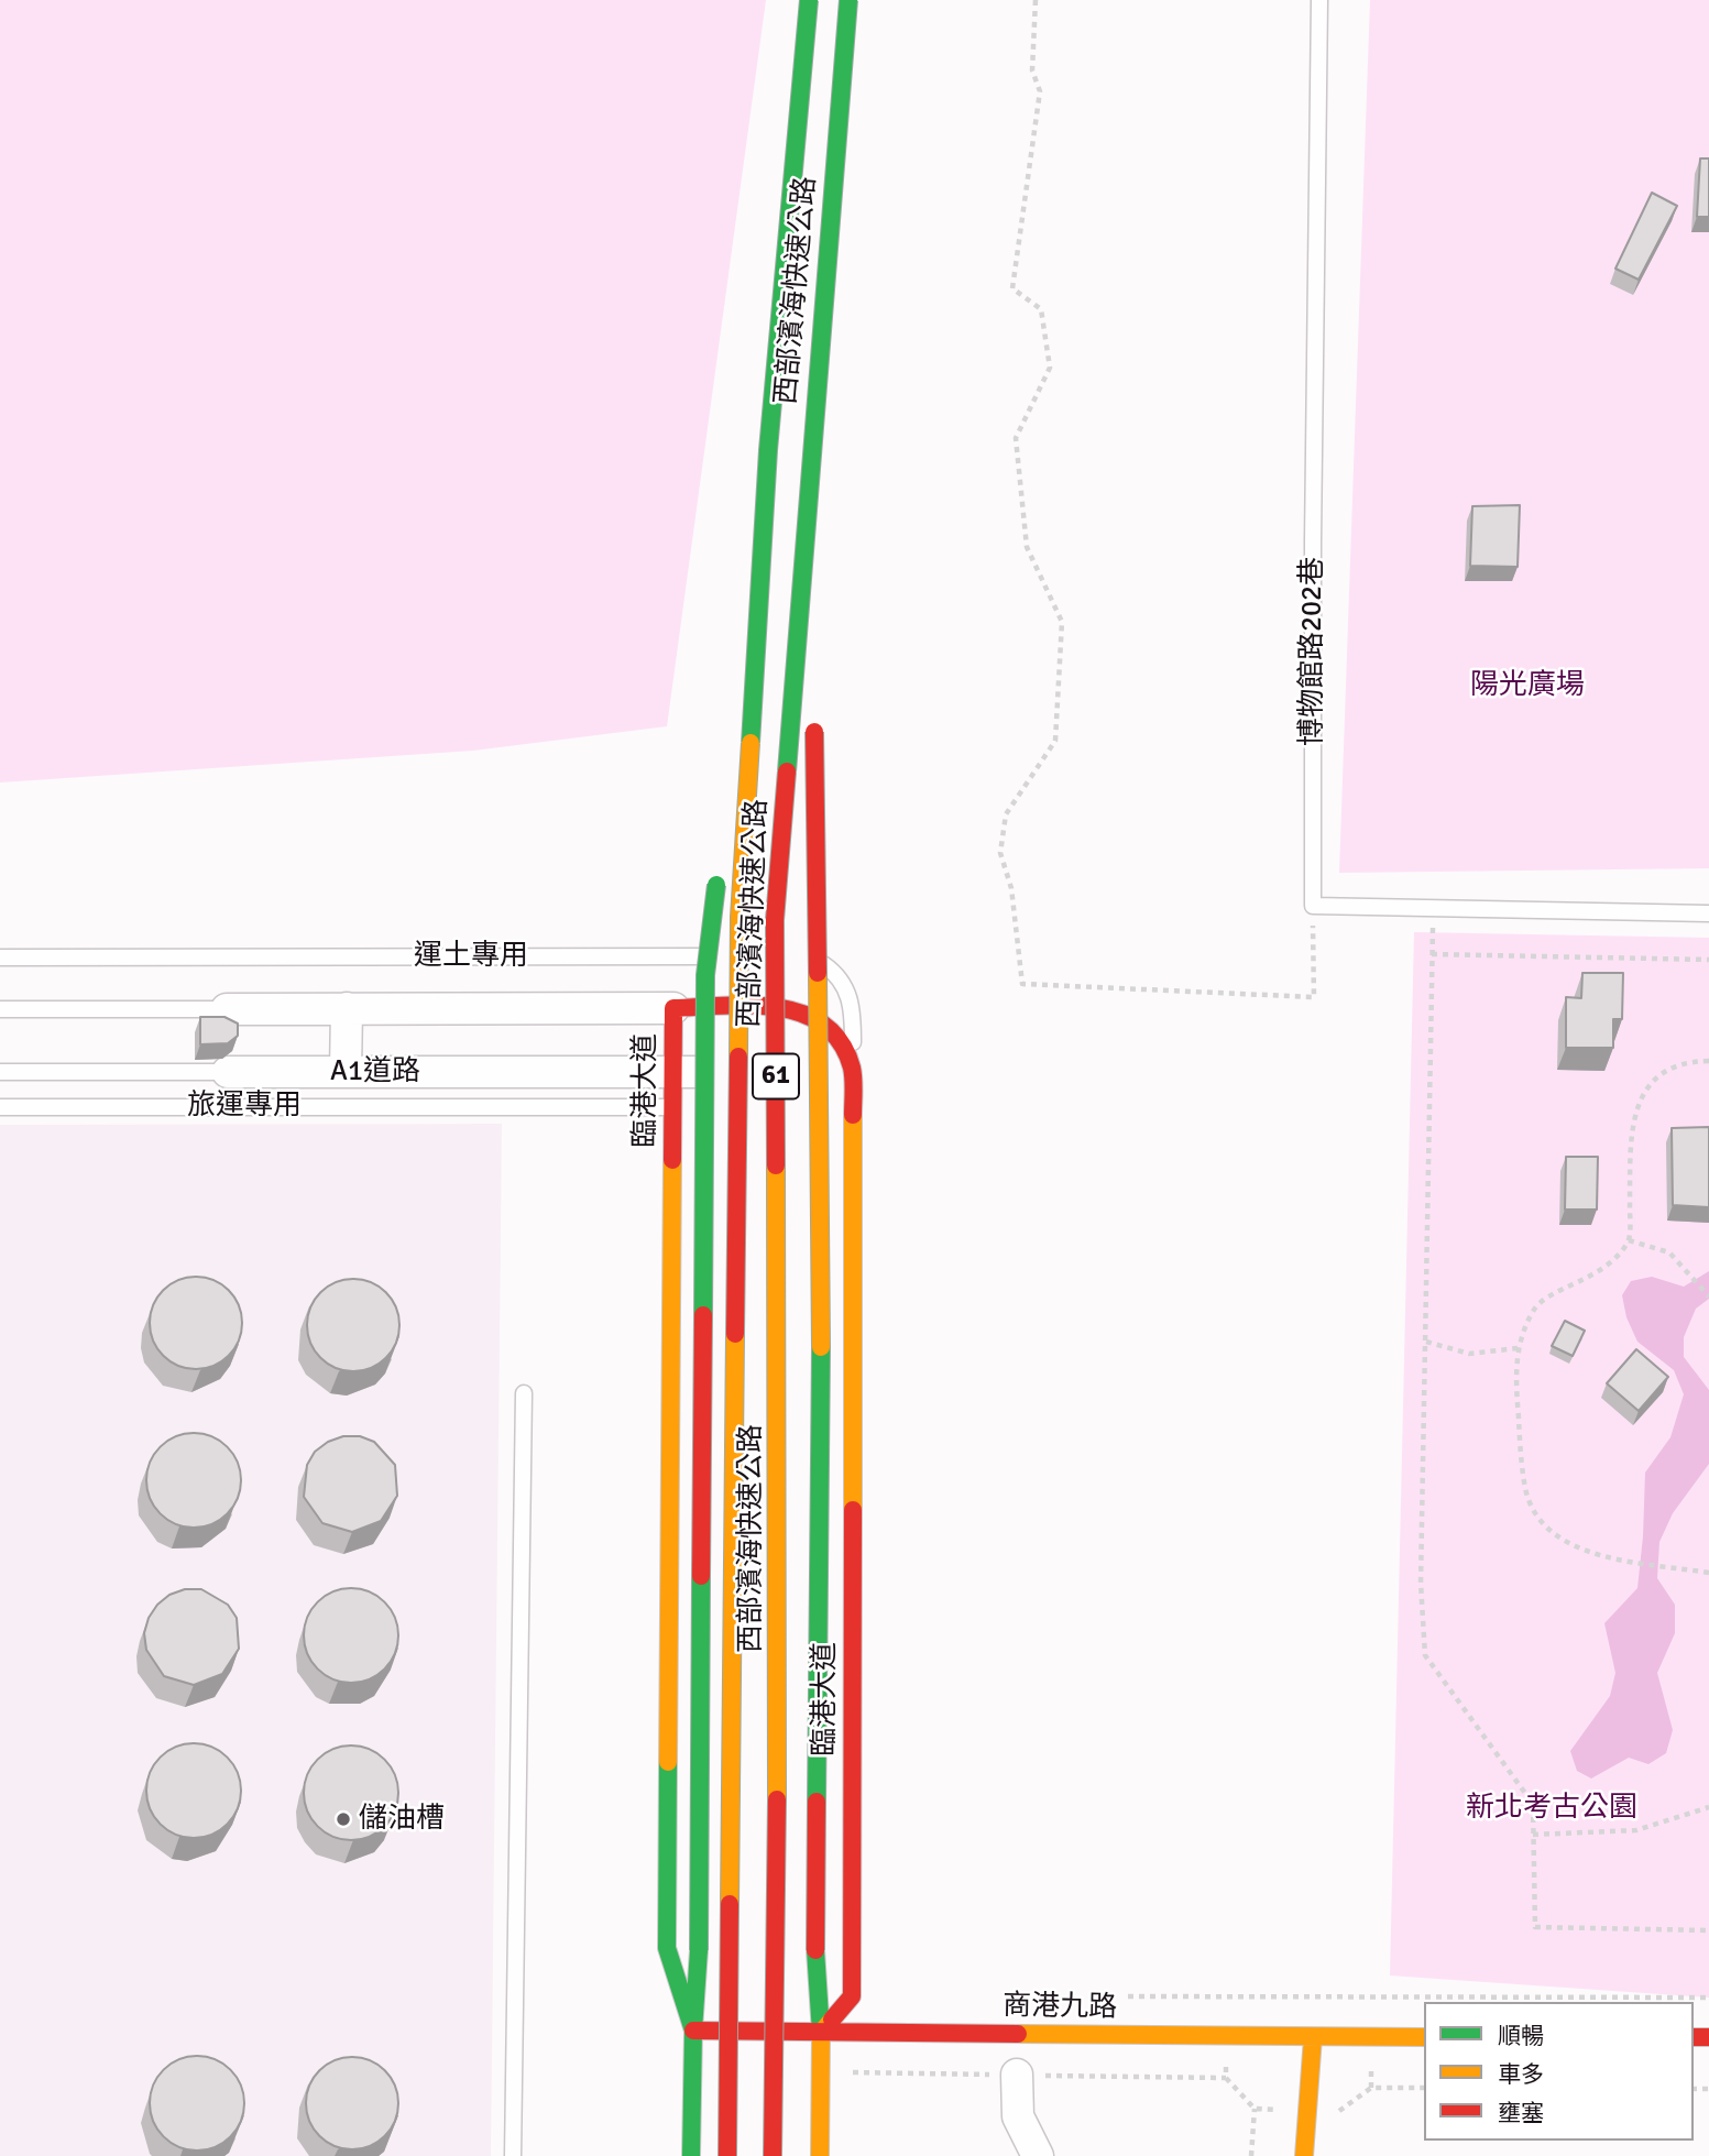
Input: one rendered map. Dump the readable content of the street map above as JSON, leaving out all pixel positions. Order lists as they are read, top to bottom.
{
  "streets": {
    "main road": [
      "西部濱海快速公路",
      "61",
      "臨港大道",
      "商港九路"
    ],
    "street": ["A1道路"],
    "lane": ["博物館路202巷", "運土專用", "旅運專用"]
  },
  "crossings": [
    ["運土專用", "臨港大道"],
    ["A1道路", "臨港大道"],
    ["臨港大道", "旅運專用"],
    ["臨港大道", "商港九路"]
  ],
  "parks": ["陽光廣場", "新北考古公園"],
  "places": ["儲油槽"],
  "legend": ["順暢", "車多", "壅塞"]
}
